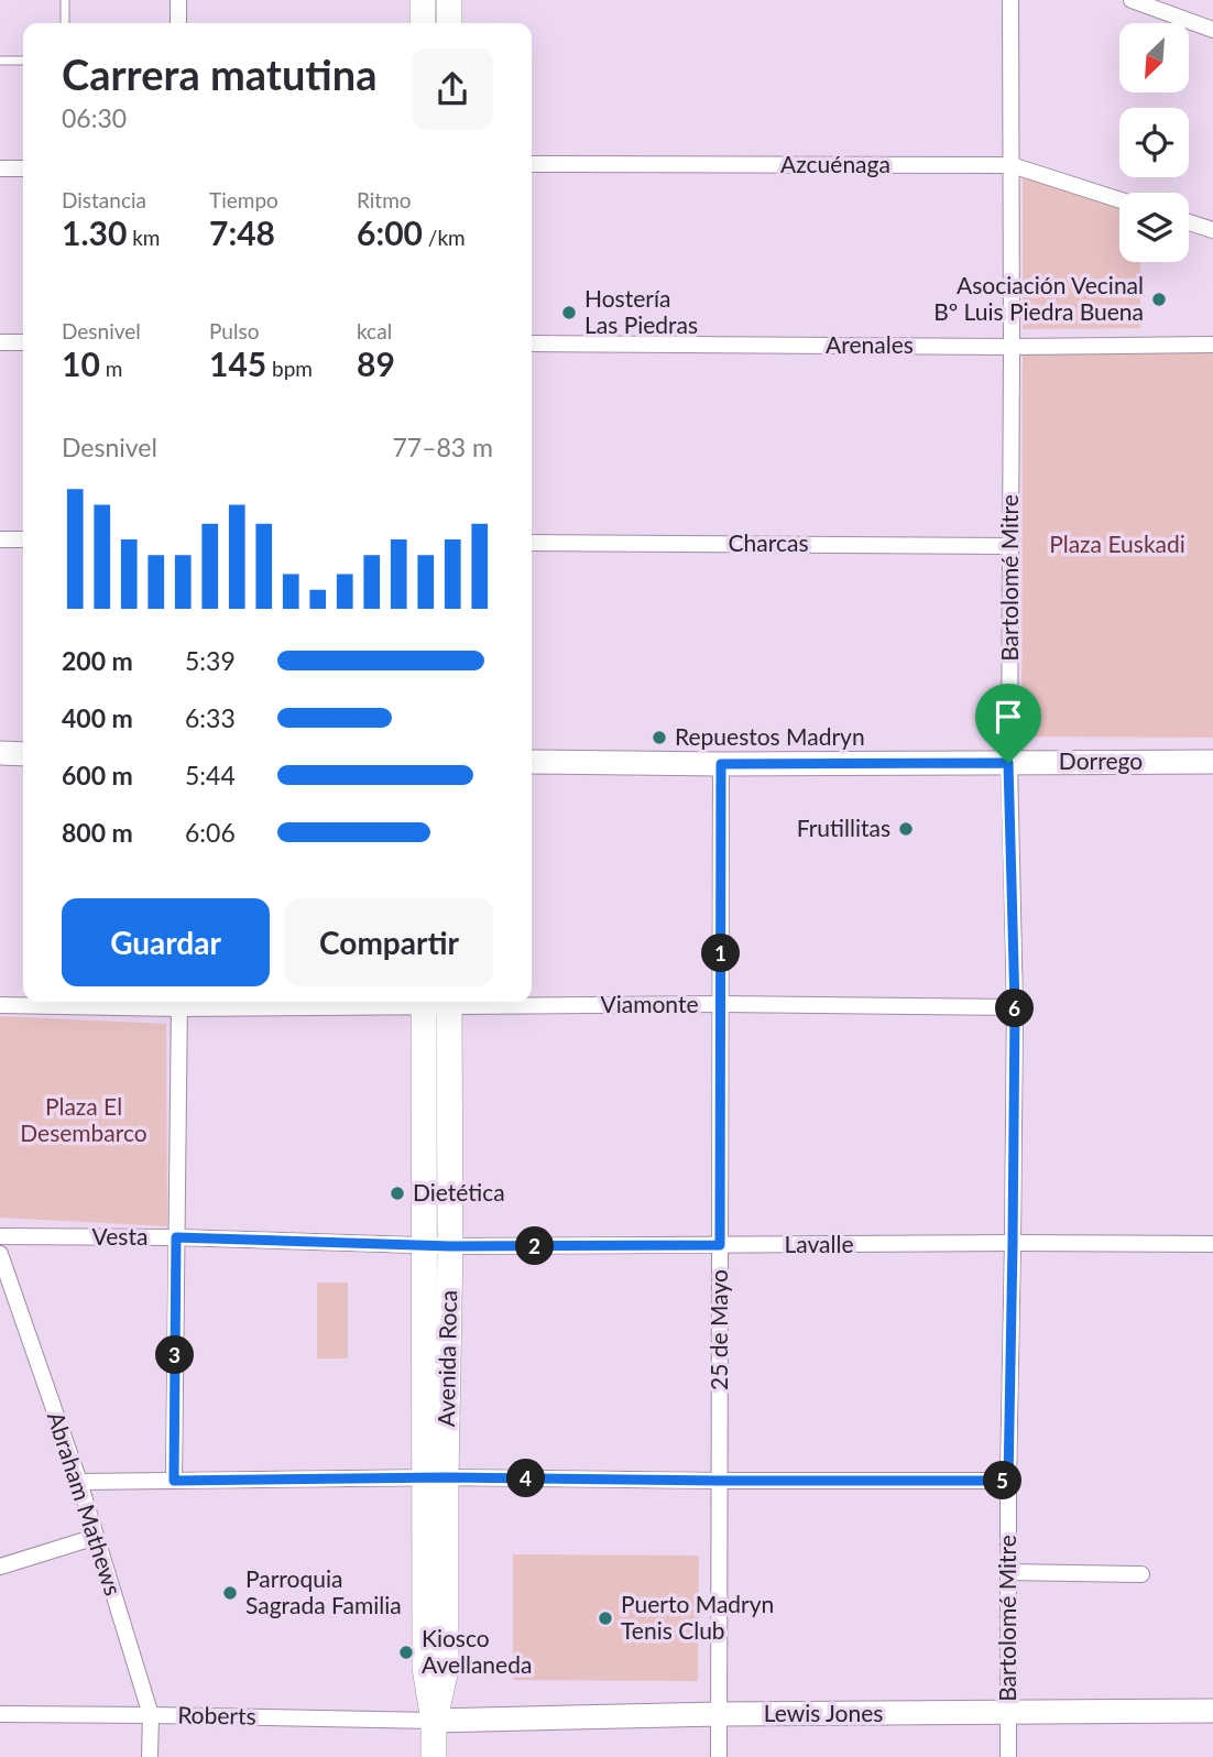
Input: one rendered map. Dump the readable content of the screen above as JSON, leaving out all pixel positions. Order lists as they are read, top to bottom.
{
  "streets": {
    "main road": ["Dorrego", "Avenida Roca", "Lewis Jones"],
    "street": [
      "Azcuénaga",
      "Arenales",
      "Charcas",
      "Bartolomé Mitre",
      "Viamonte",
      "Vesta",
      "Lavalle",
      "25 de Mayo",
      "Abraham Mathews",
      "Roberts"
    ]
  },
  "crossings": [
    ["Azcuénaga", "Bartolomé Mitre"],
    ["Arenales", "Bartolomé Mitre"],
    ["Charcas", "Bartolomé Mitre"],
    ["Bartolomé Mitre", "Dorrego"],
    ["Bartolomé Mitre", "Viamonte"],
    ["Bartolomé Mitre", "Lavalle"],
    ["Bartolomé Mitre", "Lewis Jones"],
    ["Dorrego", "25 de Mayo"],
    ["Viamonte", "25 de Mayo"],
    ["Vesta", "Lavalle"],
    ["Vesta", "Avenida Roca"],
    ["Lavalle", "25 de Mayo"],
    ["Lavalle", "Avenida Roca"],
    ["25 de Mayo", "Lewis Jones"],
    ["Avenida Roca", "Lewis Jones"],
    ["Avenida Roca", "Roberts"],
    ["Abraham Mathews", "Roberts"],
    ["Lewis Jones", "Roberts"]
  ],
  "parks": ["Plaza Euskadi", "Plaza El Desembarco"],
  "places": [
    "Asociación Vecinal Bº Luis Piedra Buena",
    "Hostería Las Piedras",
    "Repuestos Madryn",
    "Frutillitas",
    "Dietética",
    "Parroquia Sagrada Familia",
    "Puerto Madryn Tenis Club",
    "Kiosco Avellaneda"
  ],
  "north": "bottom left",
  "page": {
    "heading": ["Carrera matutina", "06:30"],
    "stats": [
      ["Distancia", "1.30 km"],
      ["Tiempo", "7:48"],
      ["Ritmo", "6:00 /km"],
      ["Desnivel", "10 m"],
      ["Pulso", "145 bpm"],
      ["kcal", "89"]
    ],
    "chart": ["Desnivel", "77–83 m"],
    "list": [
      {
        "name": "200 m",
        "note": "5:39"
      },
      {
        "name": "400 m",
        "note": "6:33"
      },
      {
        "name": "600 m",
        "note": "5:44"
      },
      {
        "name": "800 m",
        "note": "6:06"
      }
    ],
    "buttons": ["Guardar", "Compartir"],
    "pins": [
      "1",
      "6",
      "2",
      "3",
      "4",
      "5"
    ]
  }
}
